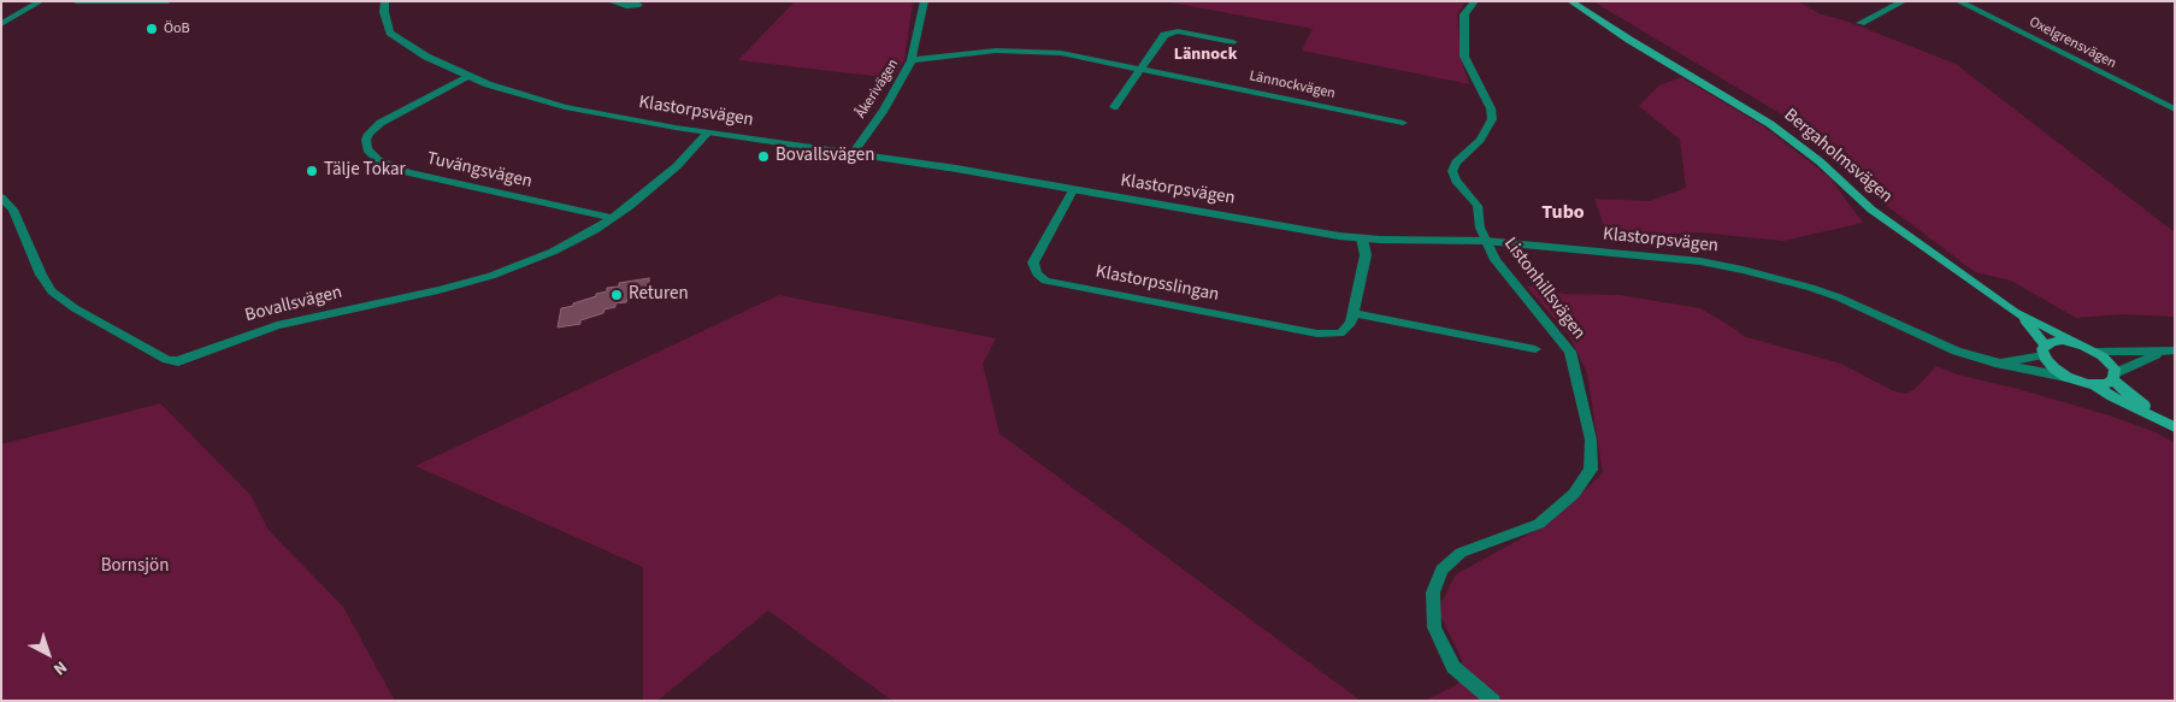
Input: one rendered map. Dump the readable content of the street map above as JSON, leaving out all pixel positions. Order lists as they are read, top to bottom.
{
  "streets": {
    "main road": ["Bergaholmsvägen"],
    "street": [
      "Oxelgrensvägen",
      "Lännockvägen",
      "Åkerivägen",
      "Klastorpsvägen",
      "Tuvängsvägen",
      "Klastorpsslingan",
      "Listonhillsvägen",
      "Bovallsvägen"
    ]
  },
  "crossings": [
    ["Lännockvägen", "Åkerivägen"],
    ["Åkerivägen", "Klastorpsvägen"],
    ["Klastorpsvägen", "Bergaholmsvägen"],
    ["Klastorpsvägen", "Tuvängsvägen"],
    ["Klastorpsvägen", "Klastorpsslingan"],
    ["Klastorpsvägen", "Listonhillsvägen"],
    ["Klastorpsvägen", "Bovallsvägen"],
    ["Tuvängsvägen", "Bovallsvägen"]
  ],
  "districts": ["Lännock", "Tubo"],
  "parks": ["Bornsjön"],
  "places": [
    "ÖoB",
    "Bovallsvägen",
    "Tälje Tokar",
    "Returen"
  ],
  "north": "bottom right"
}
